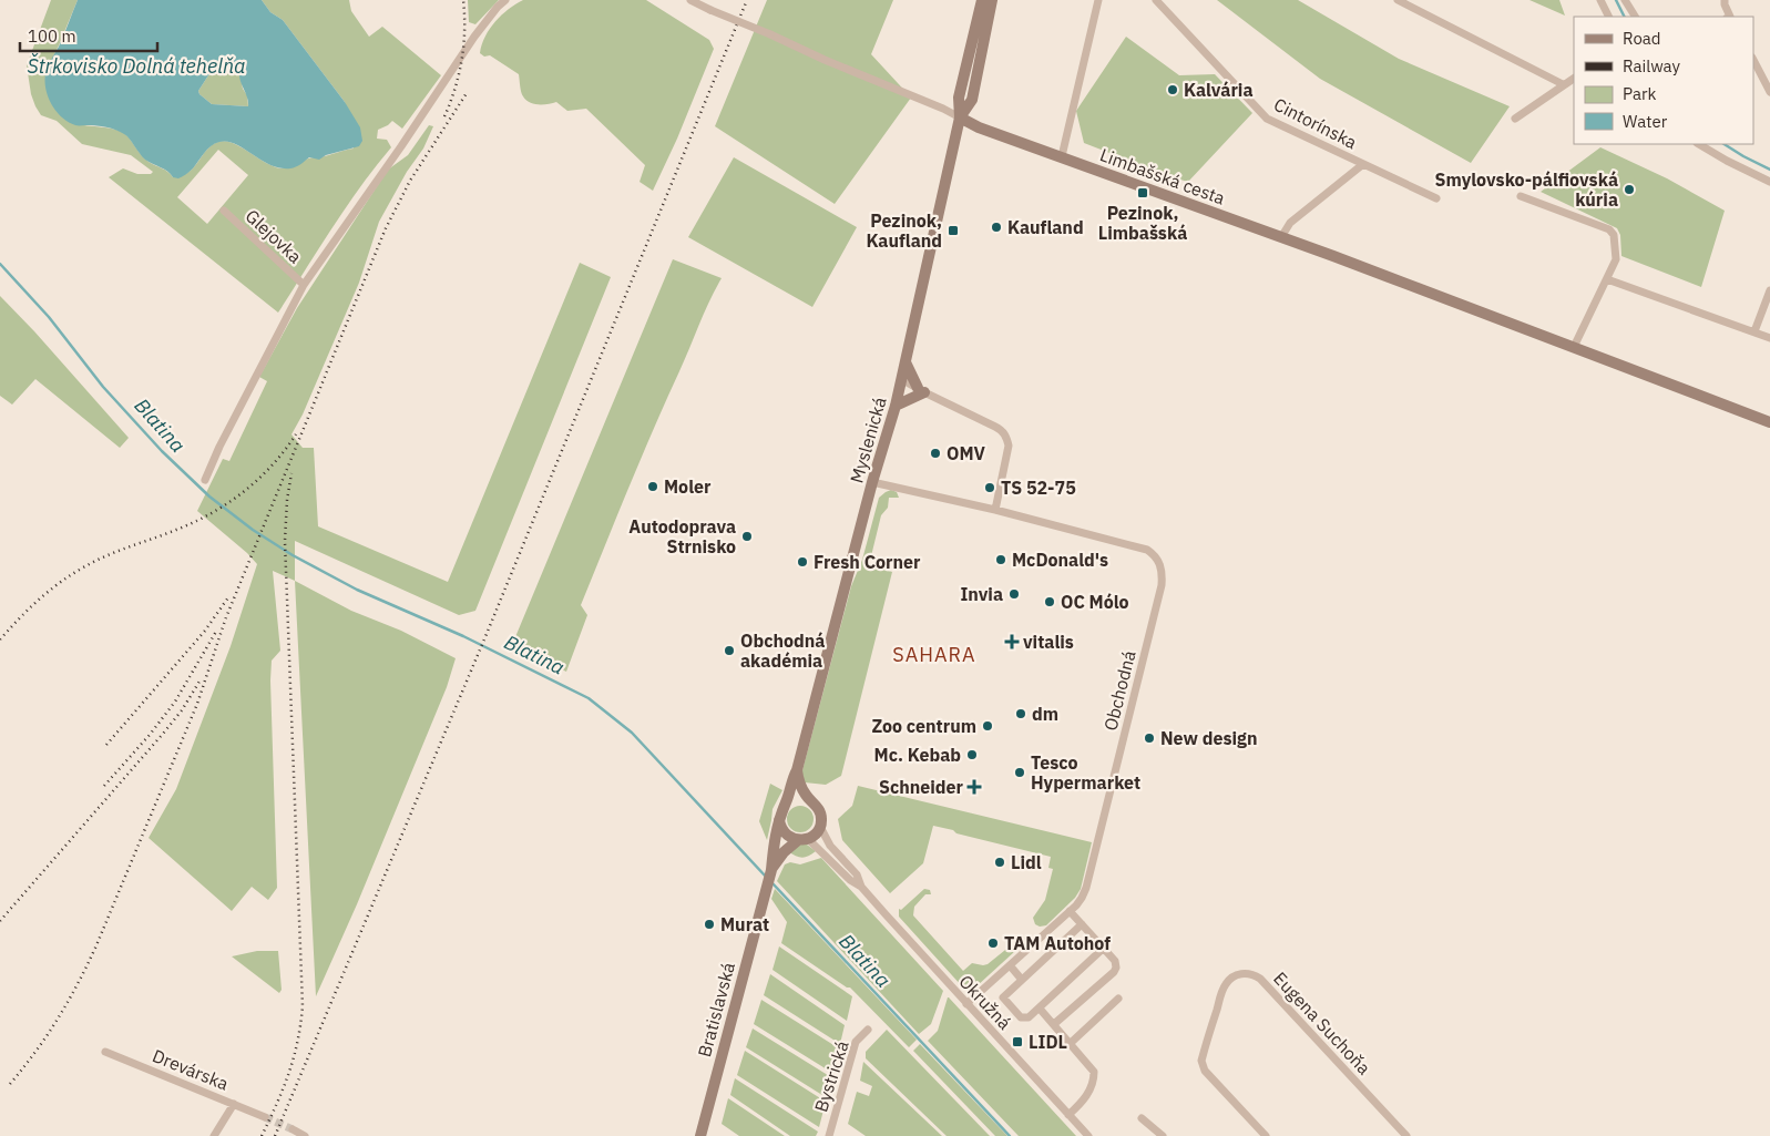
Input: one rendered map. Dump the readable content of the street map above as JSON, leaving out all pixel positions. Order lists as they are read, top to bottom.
{
  "streets": {
    "main road": ["Limbašská cesta", "Myslenická", "Bratislavská"],
    "street": [
      "Cintorínska",
      "Glejovka",
      "Obchodná",
      "Okružná",
      "Eugena Suchoňa",
      "Drevárska",
      "Bystrická"
    ]
  },
  "crossings": [
    ["Limbašská cesta", "Myslenická"],
    ["Myslenická", "Obchodná"],
    ["Myslenická", "Okružná"],
    ["Obchodná", "Okružná"]
  ],
  "districts": ["SAHARA"],
  "water": ["Štrkovisko Dolná tehelňa", "Blatina"],
  "places": {
    "other": [
      "Kalvária",
      "Smylovsko-pálfiovská kúria",
      "Kaufland",
      "OMV",
      "Moler",
      "TS 52-75",
      "Autodoprava Strnisko",
      "McDonald's",
      "Fresh Corner",
      "Invia",
      "OC Mólo",
      "Obchodná akadémia",
      "dm",
      "Zoo centrum",
      "New design",
      "Mc. Kebab",
      "Tesco Hypermarket",
      "Lidl",
      "Murat",
      "TAM Autohof"
    ],
    "transit": ["Pezinok, Limbašská", "Pezinok, Kaufland", "LIDL"],
    "health": ["vitalis", "Schneider"]
  },
  "legend": [
    "Road",
    "Railway",
    "Park",
    "Water"
  ],
  "scale_bar": "100 m"
}
